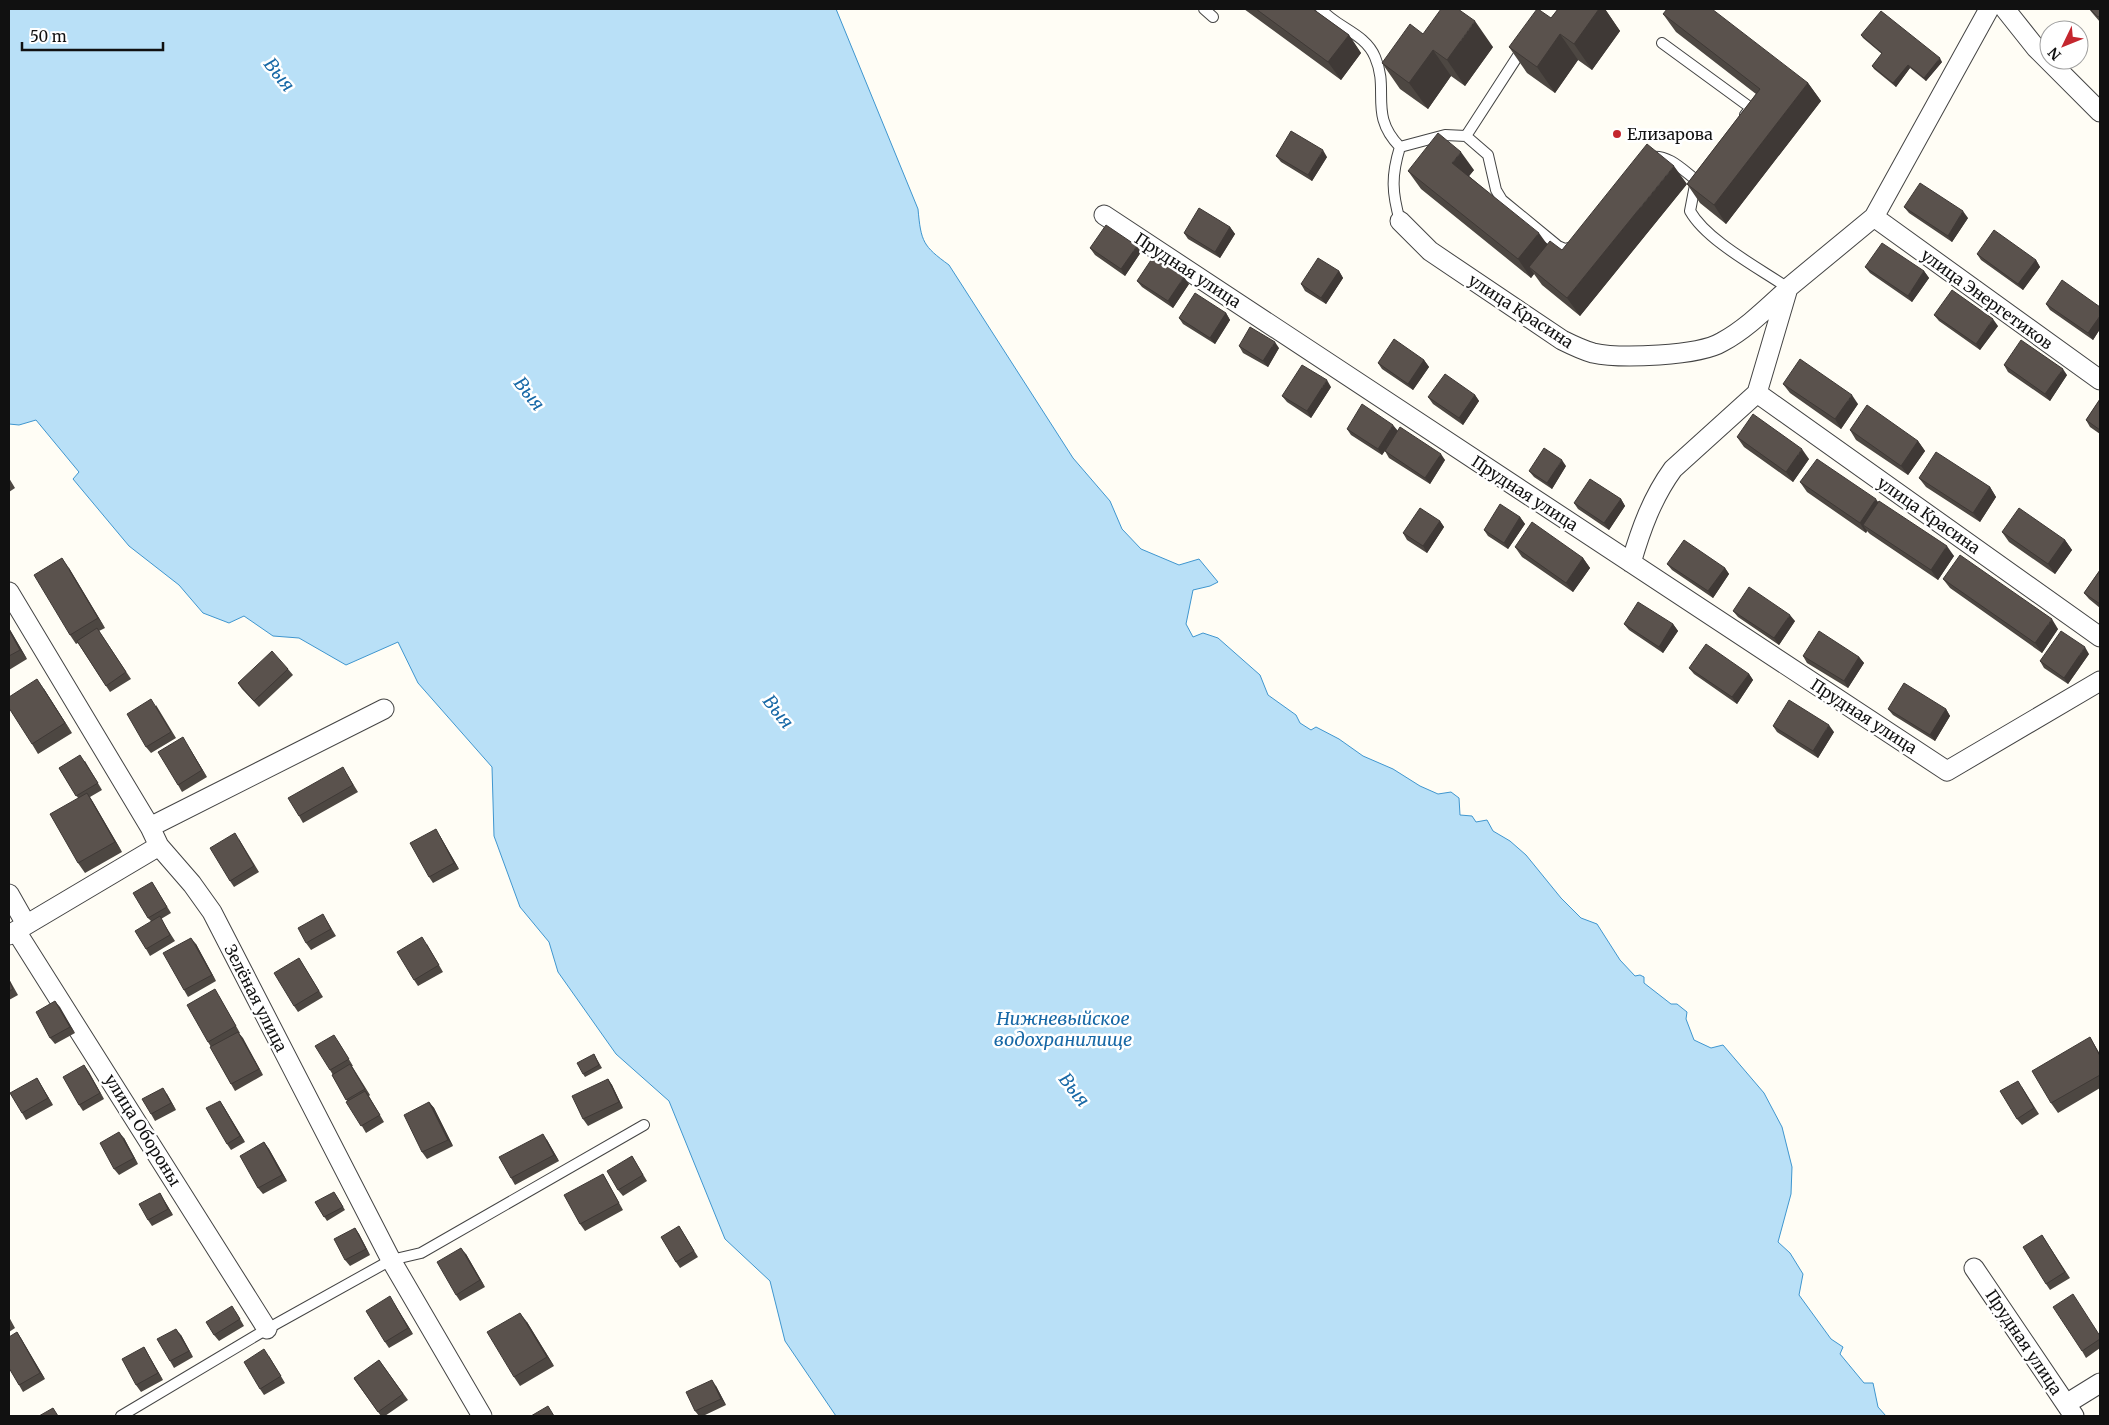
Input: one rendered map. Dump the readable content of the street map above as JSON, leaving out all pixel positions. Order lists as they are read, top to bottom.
{
  "streets": {
    "street": [
      "Прудная улица",
      "улица Энергетиков",
      "улица Красина",
      "Зелёная улица",
      "улица Обороны"
    ]
  },
  "crossings": [
    ["улица Энергетиков", "улица Красина"]
  ],
  "water": ["Выя", "Нижневыйское водохранилище"],
  "places": ["Елизарова"],
  "scale_bar": "50 m",
  "north": "bottom left"
}
